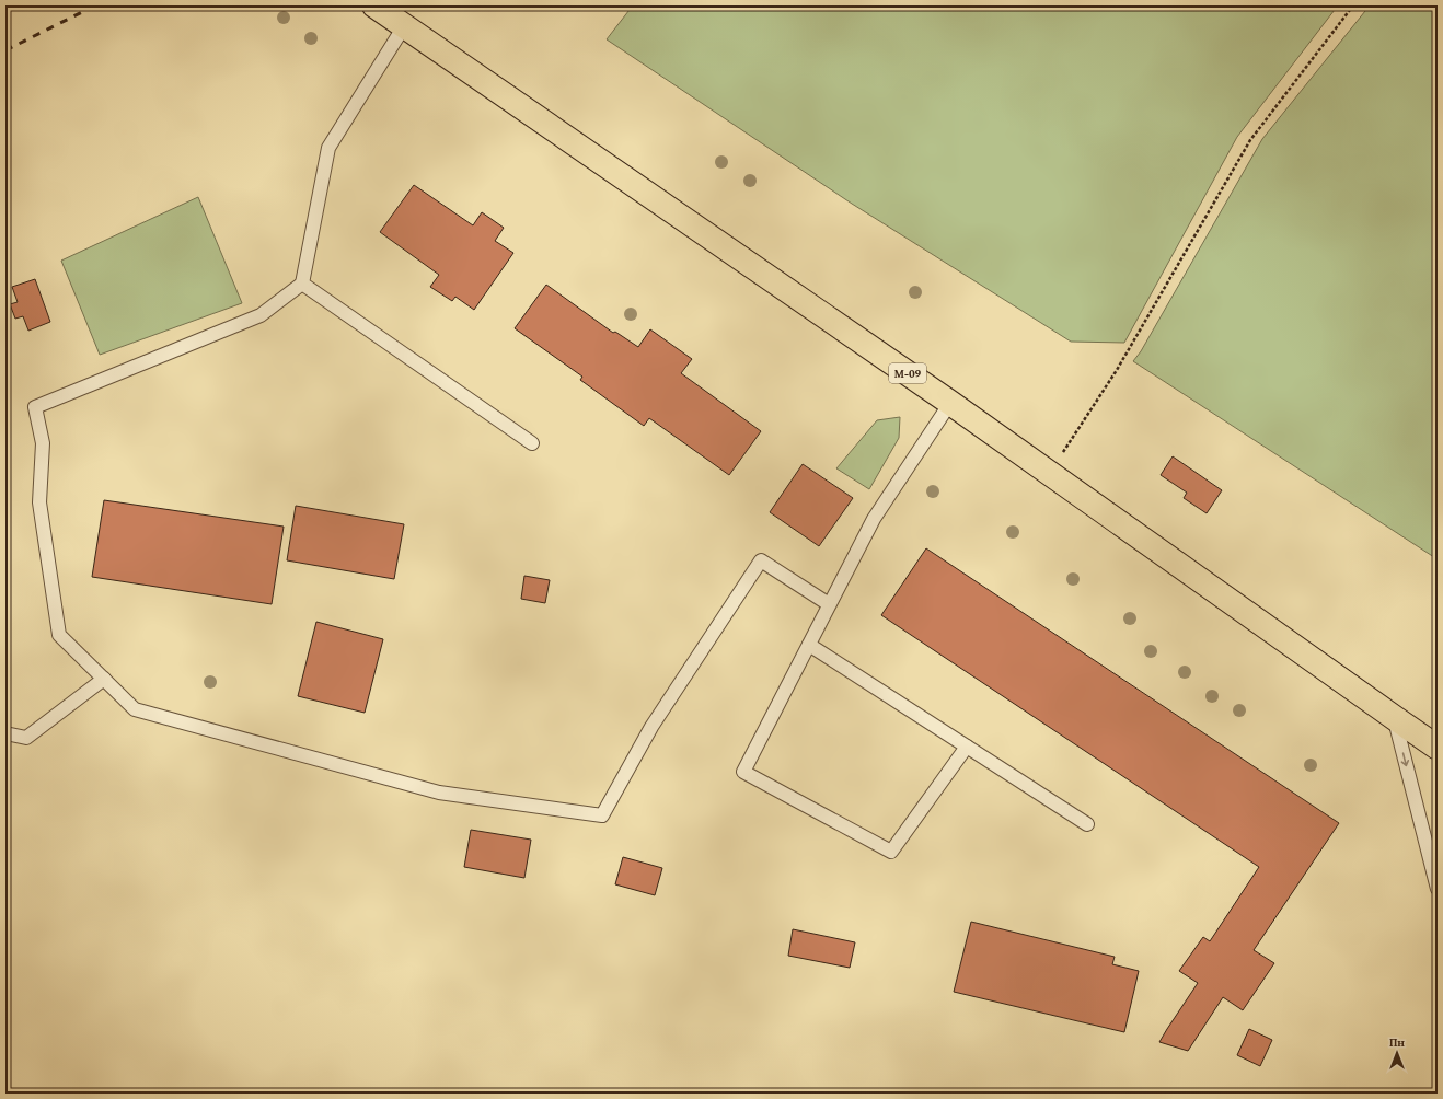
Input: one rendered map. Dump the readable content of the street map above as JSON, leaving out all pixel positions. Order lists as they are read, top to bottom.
{
  "streets": {
    "highway": ["М-09"]
  },
  "north": "top"
}
